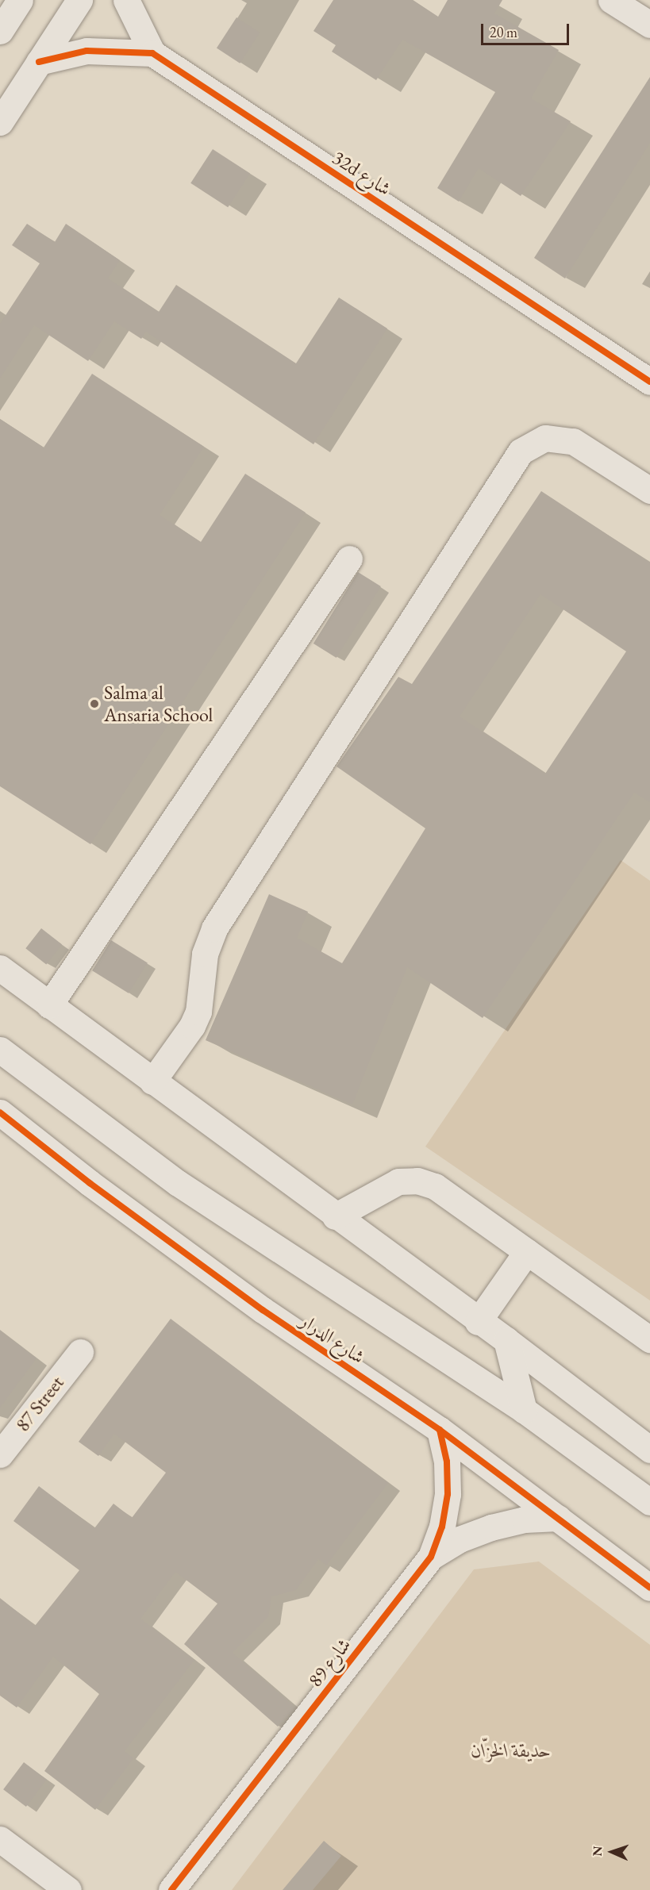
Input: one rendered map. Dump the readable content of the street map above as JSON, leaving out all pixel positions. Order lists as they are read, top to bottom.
{
  "streets": {
    "street": [
      "32d شارع",
      "شارع الدرار",
      "87 Street",
      "شارع 89"
    ]
  },
  "crossings": [
    ["شارع الدرار", "شارع 89"]
  ],
  "parks": ["حديقة الخزّان"],
  "places": ["Salma al Ansaria School"],
  "scale_bar": "20 m",
  "north": "left"
}
